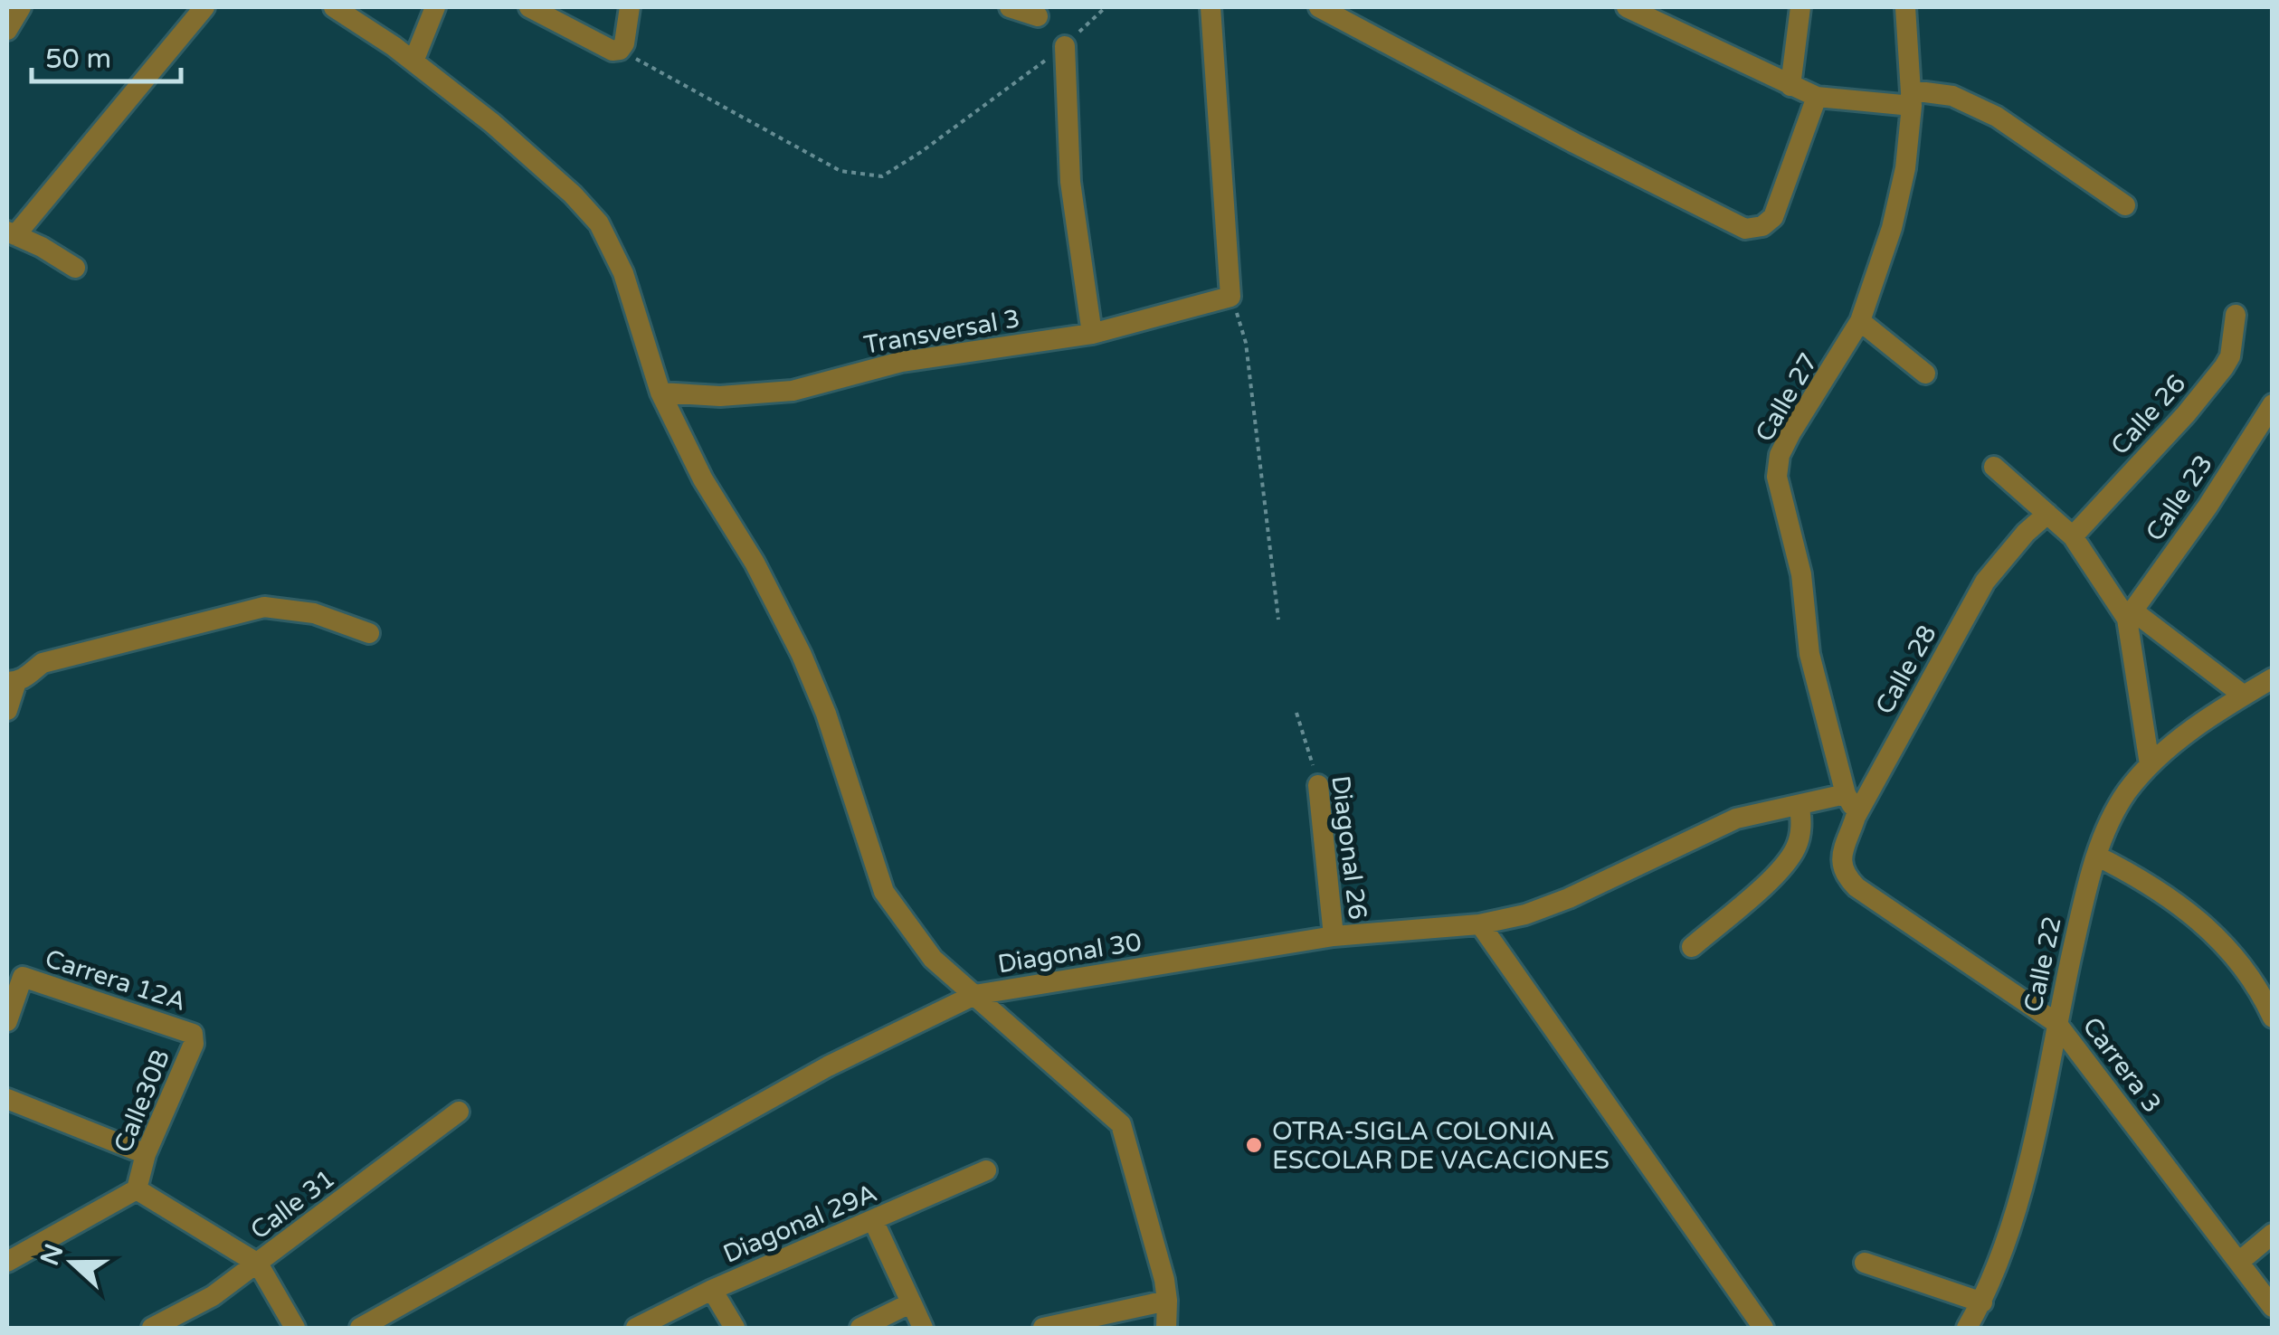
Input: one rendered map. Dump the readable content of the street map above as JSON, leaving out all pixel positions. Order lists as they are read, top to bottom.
{
  "streets": {
    "street": [
      "Transversal 3",
      "Calle 27",
      "Calle 26",
      "Calle 23",
      "Calle 28",
      "Diagonal 26",
      "Diagonal 30",
      "Calle 22",
      "Carrera 12A",
      "Carrera 3",
      "Calle30B",
      "Calle 31",
      "Diagonal 29A"
    ]
  },
  "crossings": [
    ["Calle 27", "Calle 28"],
    ["Calle 27", "Diagonal 30"],
    ["Calle 28", "Carrera 3"],
    ["Diagonal 26", "Diagonal 30"],
    ["Calle 22", "Carrera 3"],
    ["Carrera 12A", "Calle30B"]
  ],
  "places": ["OTRA-SIGLA COLONIA ESCOLAR DE VACACIONES"],
  "scale_bar": "50 m",
  "north": "left"
}
